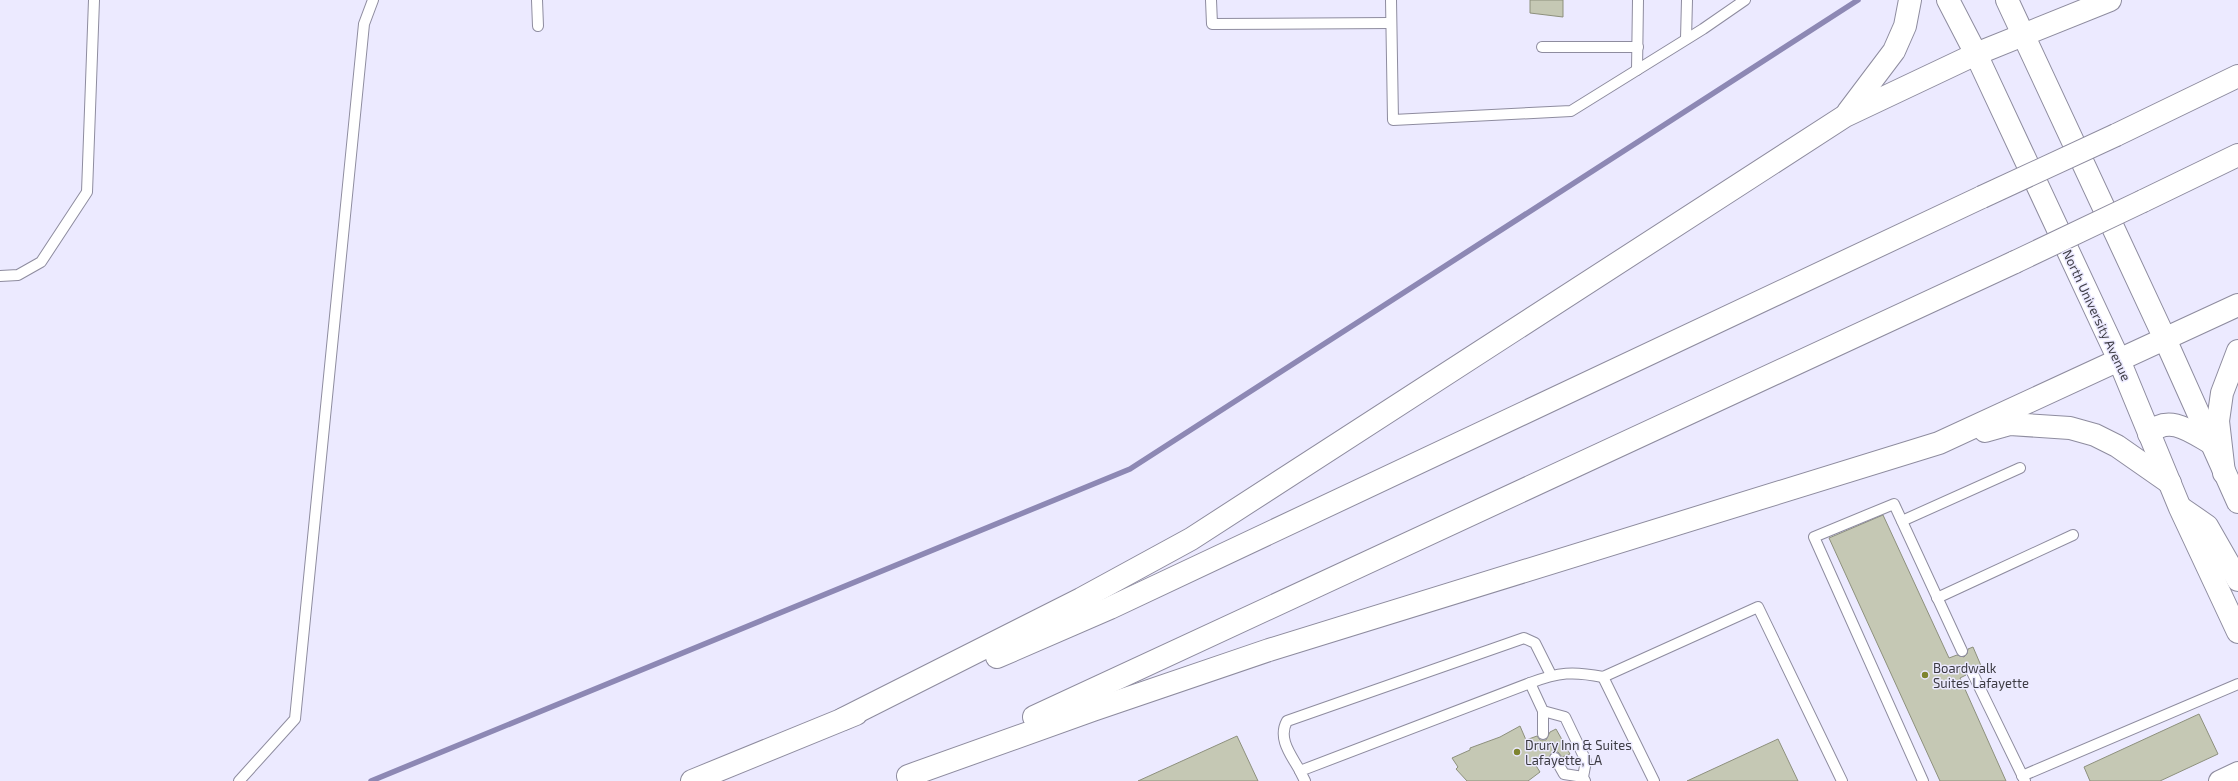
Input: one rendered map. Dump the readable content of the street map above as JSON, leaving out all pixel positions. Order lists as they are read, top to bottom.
{
  "streets": {
    "main road": ["North University Avenue"]
  },
  "places": ["Boardwalk Suites Lafayette", "Drury Inn & Suites Lafayette, LA"]
}
